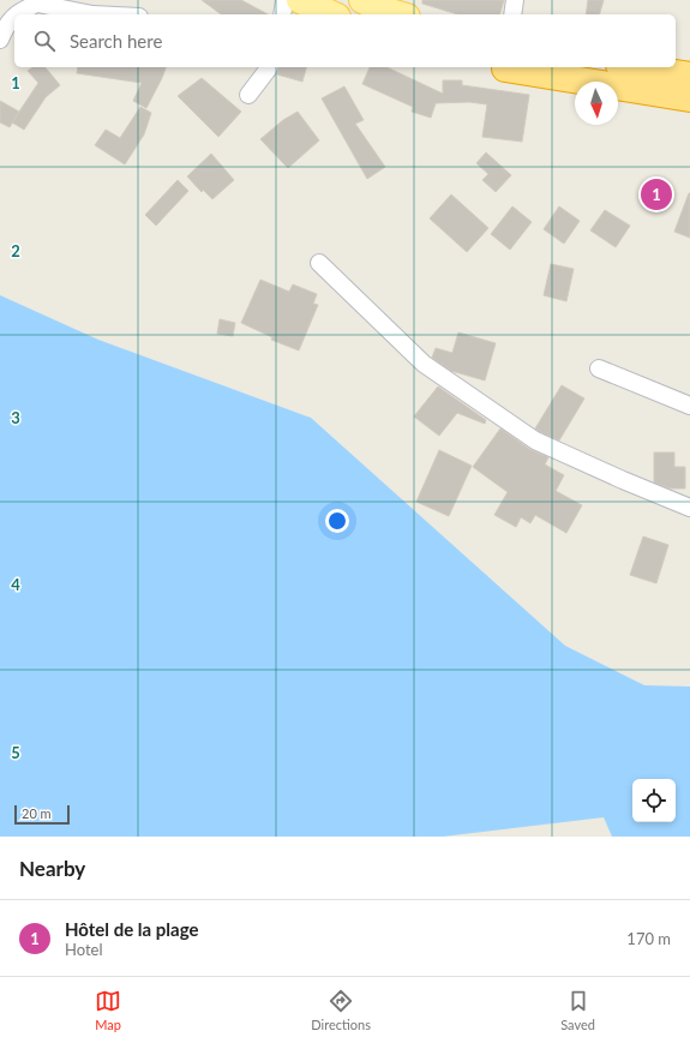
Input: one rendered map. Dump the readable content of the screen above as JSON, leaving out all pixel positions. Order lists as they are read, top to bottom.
{
  "scale_bar": "20 m",
  "north": "bottom",
  "page": {
    "search": "Search here",
    "pins": "1",
    "scale": "20 m",
    "heading": "Nearby",
    "list": [
      {
        "mark": "1",
        "name": "Hôtel de la plage",
        "note": "Hotel",
        "value": "170 m"
      }
    ],
    "nav": ["Map", "Directions", "Saved"]
  },
  "grid": {
    "rows": [
      "1",
      "2",
      "3",
      "4",
      "5"
    ]
  }
}
